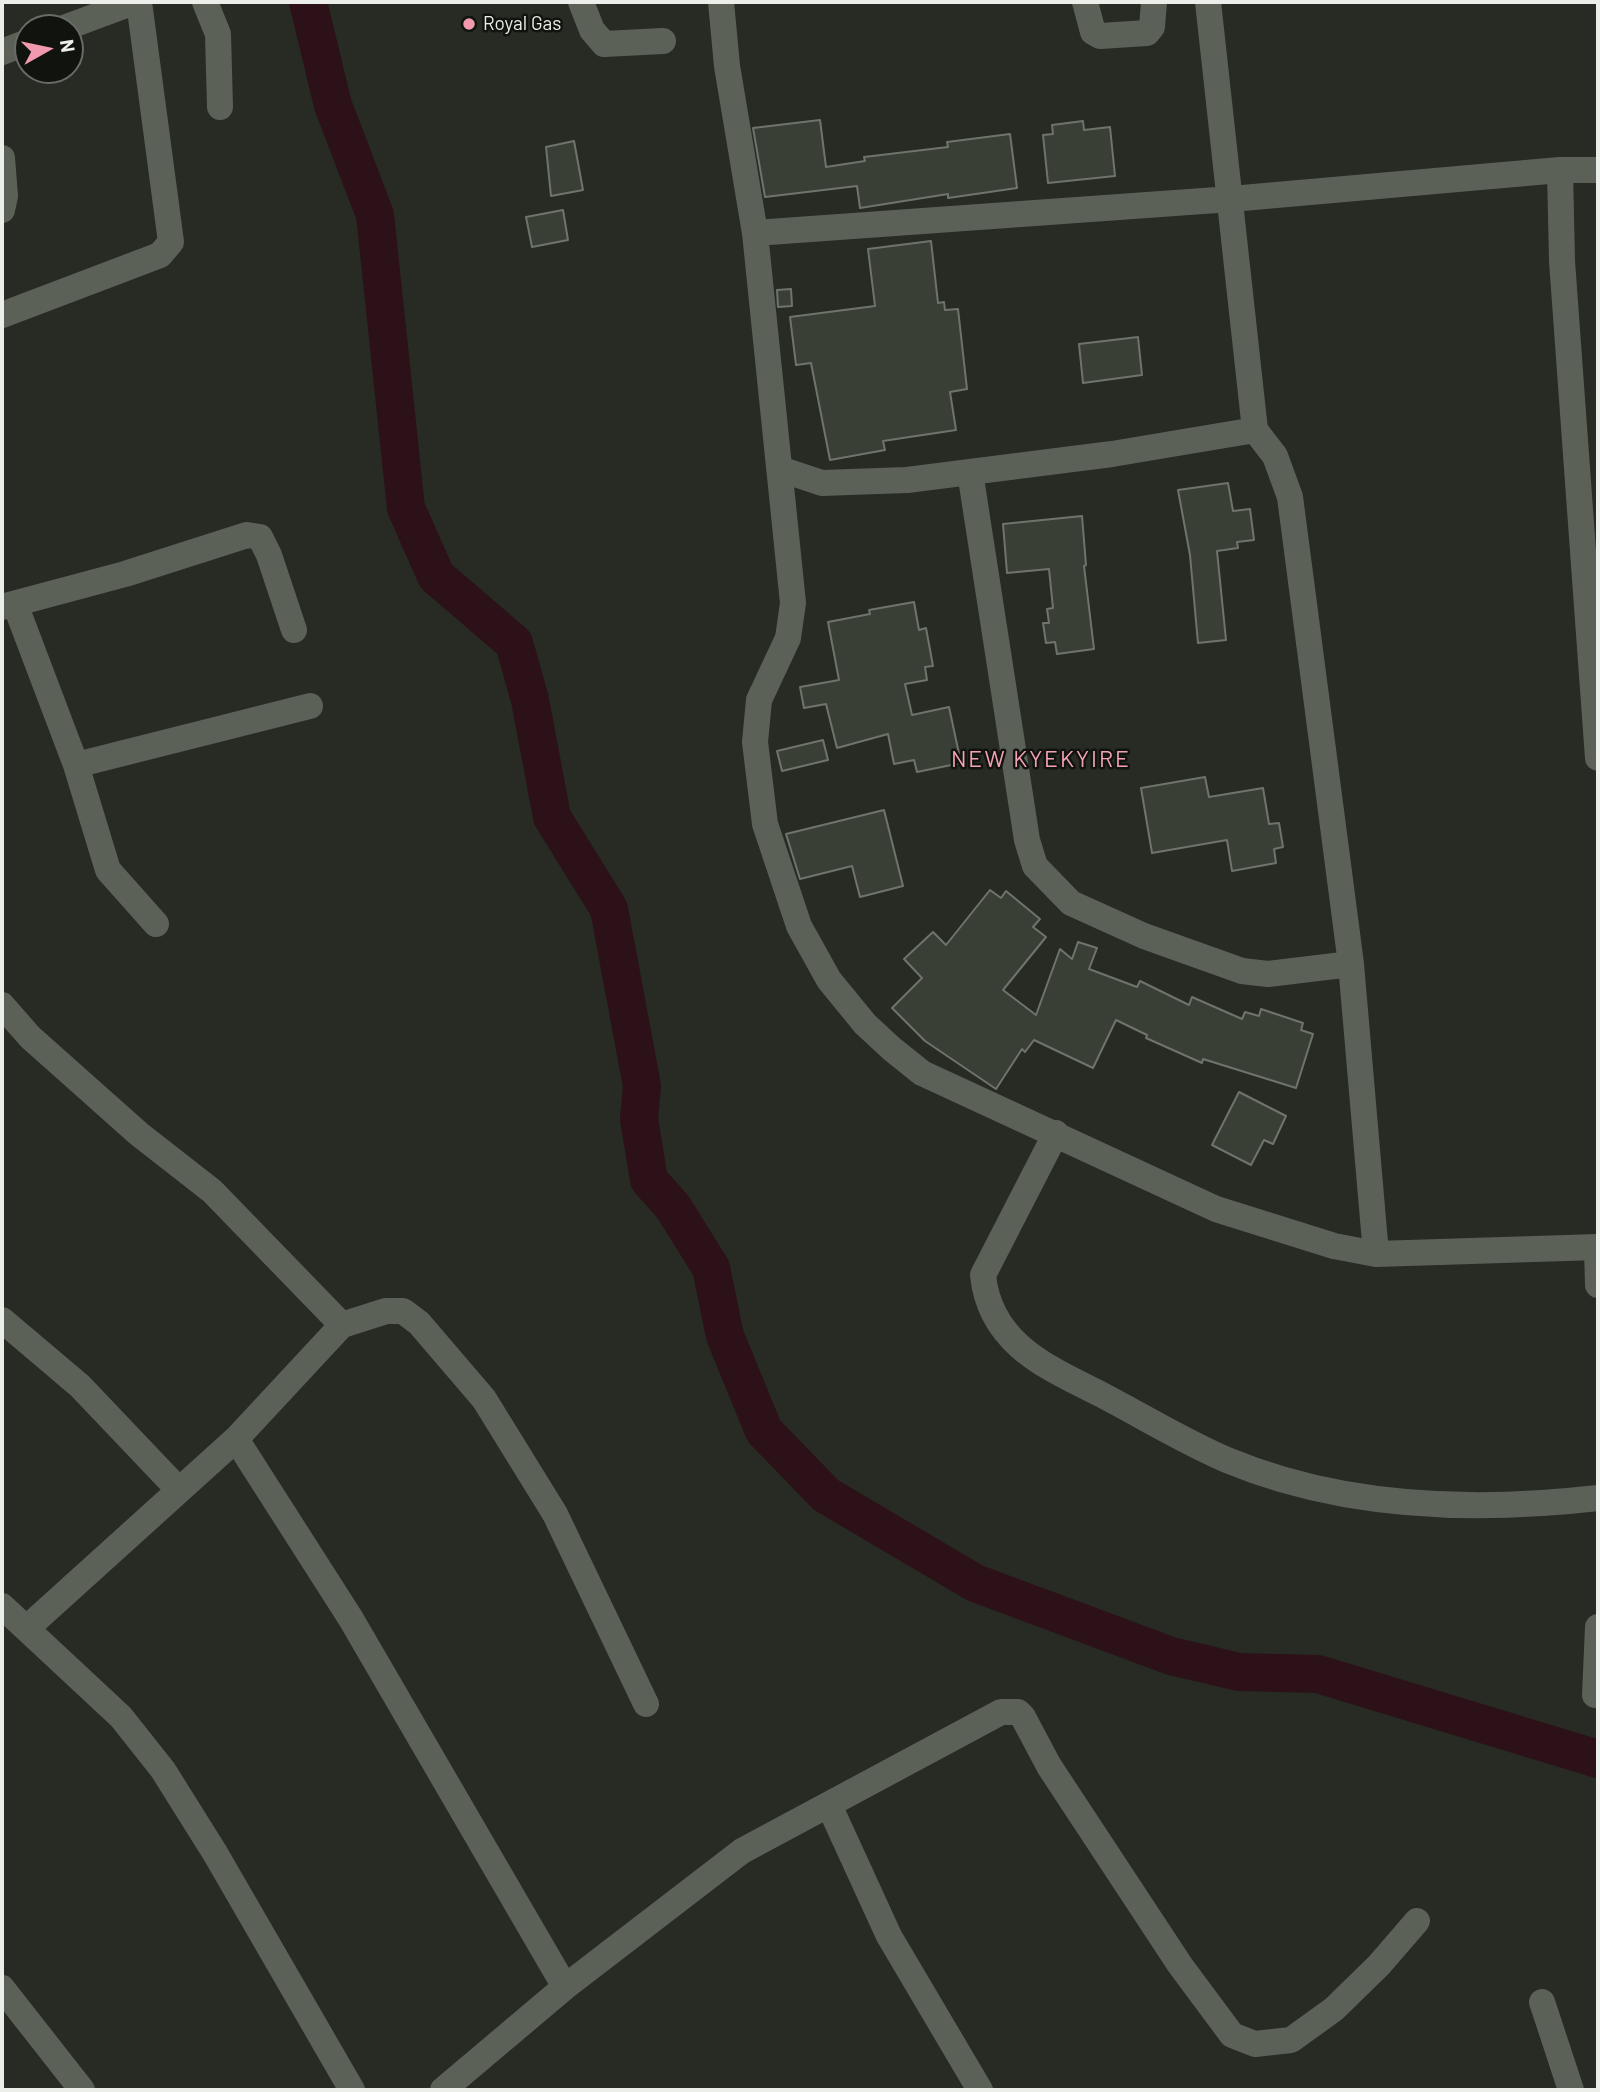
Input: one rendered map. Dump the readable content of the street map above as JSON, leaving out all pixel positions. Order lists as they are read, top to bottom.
{
  "districts": ["NEW KYEKYIRE"],
  "places": ["Royal Gas"],
  "north": "right"
}
